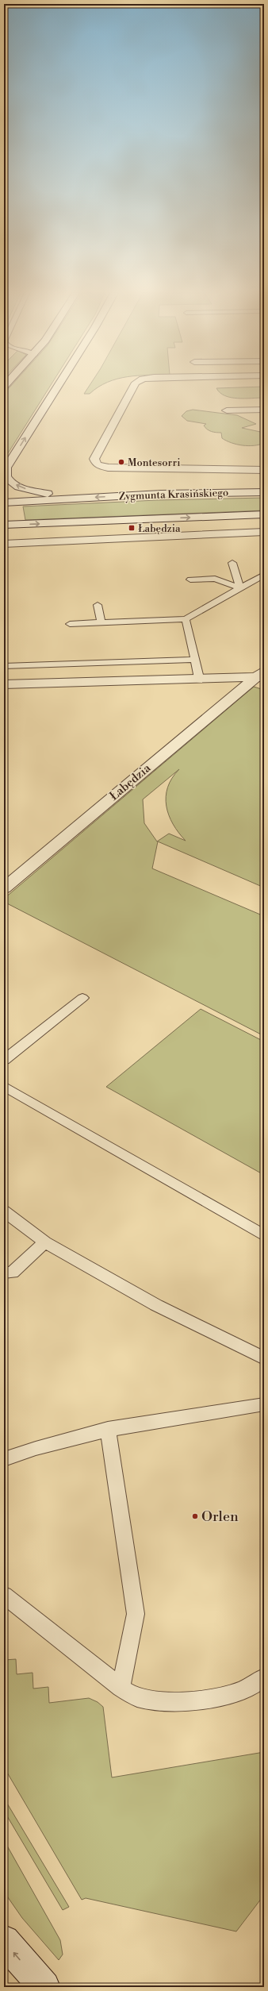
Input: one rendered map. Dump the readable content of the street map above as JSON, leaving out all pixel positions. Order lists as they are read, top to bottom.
{
  "streets": {
    "street": ["Zygmunta Krasińskiego", "Łabędzia"]
  },
  "places": {
    "other": ["Montesorri", "Orlen"],
    "transit": ["Łabędzia"]
  }
}
